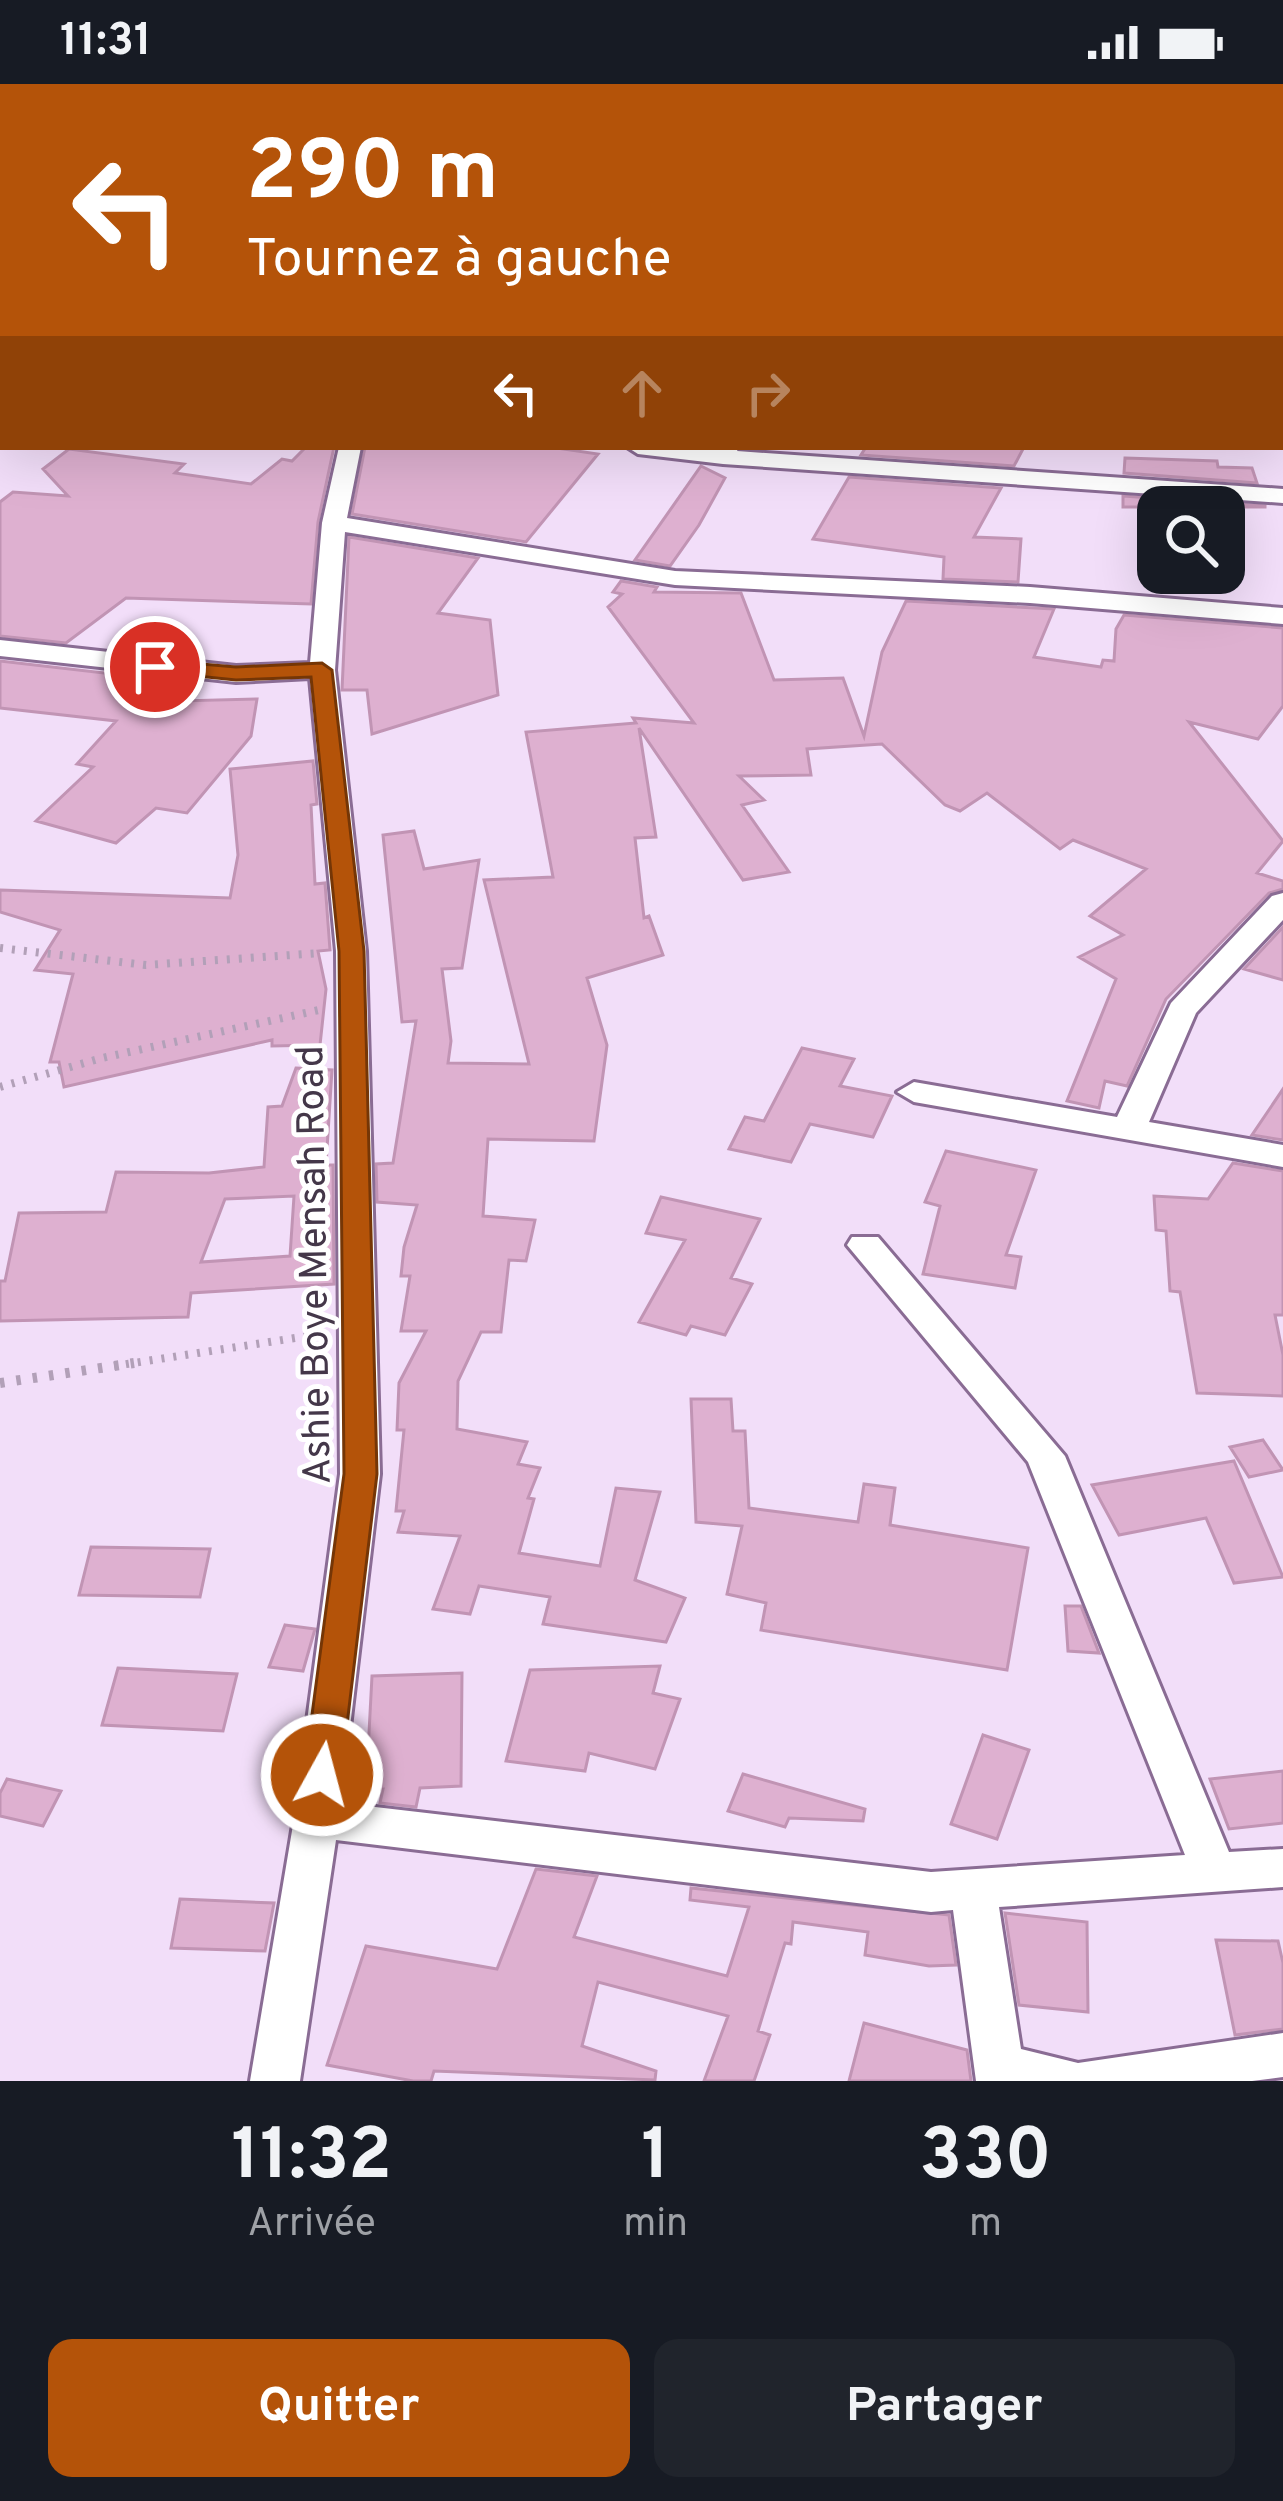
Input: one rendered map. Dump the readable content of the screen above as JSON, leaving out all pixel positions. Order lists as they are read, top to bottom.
{
  "streets": {
    "street": ["Ashie Boye Mensah Road"]
  },
  "page": {
    "status": "11:31",
    "turn": ["290 m", "Tournez à gauche"],
    "eta": [
      "11:32",
      "Arrivée",
      "1",
      "min",
      "330",
      "m"
    ],
    "buttons": ["Quitter", "Partager"]
  }
}
